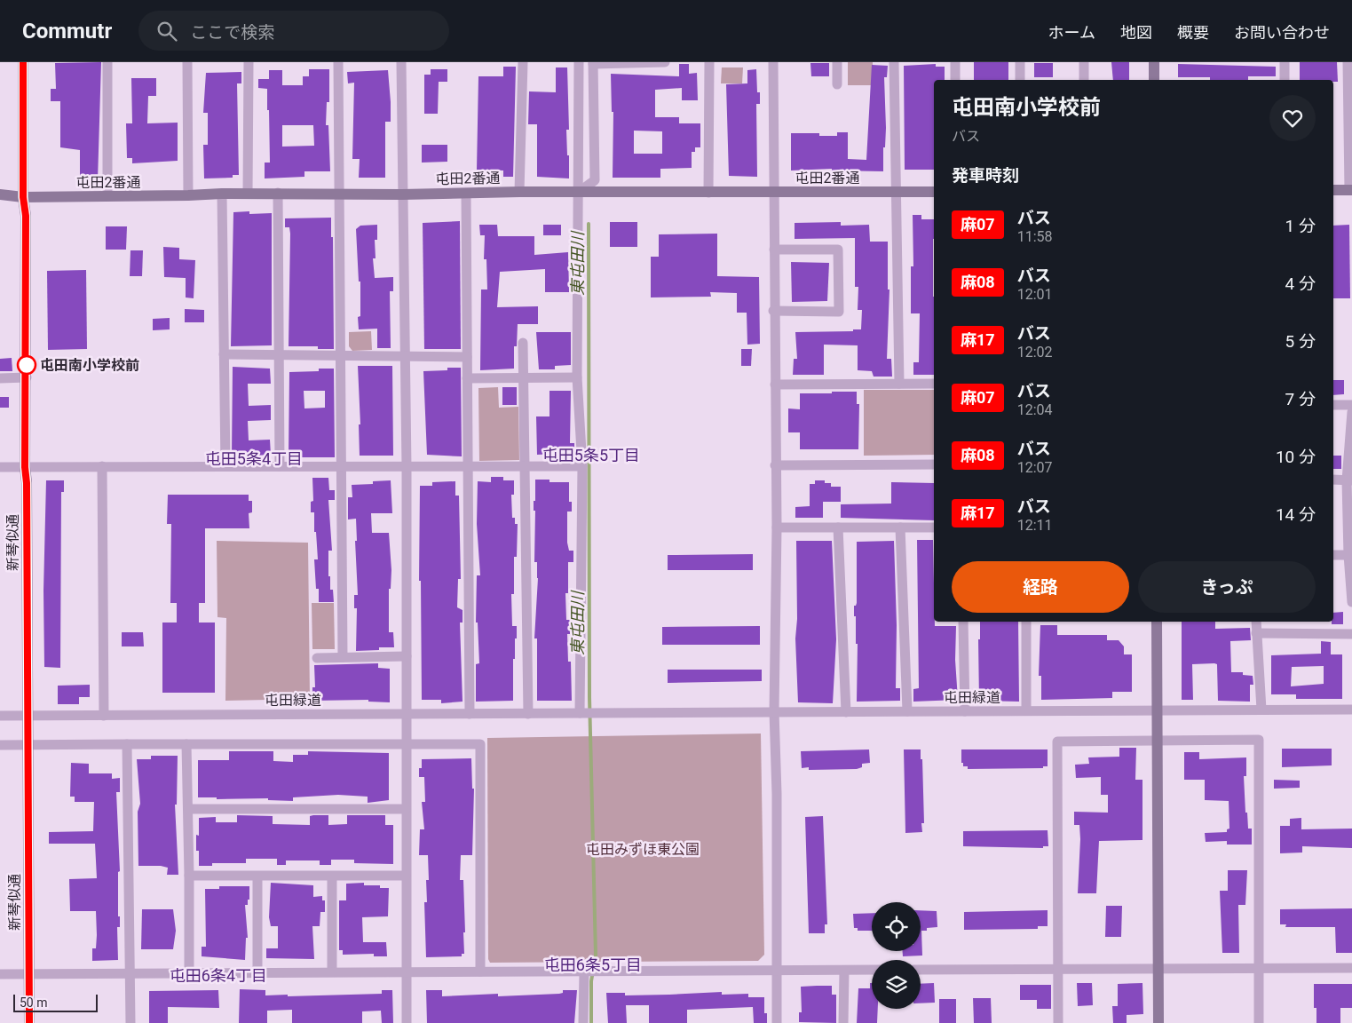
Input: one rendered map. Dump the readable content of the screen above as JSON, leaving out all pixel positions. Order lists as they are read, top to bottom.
{
  "streets": {
    "street": ["屯田2番通", "新琴似通", "屯田緑道"]
  },
  "crossings": [
    ["屯田2番通", "新琴似通"],
    ["新琴似通", "屯田緑道"]
  ],
  "districts": [
    "屯田5条5丁目",
    "屯田5条4丁目",
    "屯田6条5丁目",
    "屯田6条4丁目"
  ],
  "water": ["東屯田川"],
  "parks": ["屯田みずほ東公園"],
  "places": ["屯田南小学校前"],
  "lines": ["bus line 麻07"],
  "scale_bar": "50 m",
  "page": {
    "header": "Commutr",
    "search": "ここで検索",
    "nav": [
      "ホーム",
      "地図",
      "概要",
      "お問い合わせ"
    ],
    "heading": [
      ["屯田南小学校前", "バス"],
      "発車時刻"
    ],
    "list": [
      {
        "mark": "麻07",
        "name": "バス",
        "note": "11:58",
        "value": "1 分"
      },
      {
        "mark": "麻08",
        "name": "バス",
        "note": "12:01",
        "value": "4 分"
      },
      {
        "mark": "麻17",
        "name": "バス",
        "note": "12:02",
        "value": "5 分"
      },
      {
        "mark": "麻07",
        "name": "バス",
        "note": "12:04",
        "value": "7 分"
      },
      {
        "mark": "麻08",
        "name": "バス",
        "note": "12:07",
        "value": "10 分"
      },
      {
        "mark": "麻17",
        "name": "バス",
        "note": "12:11",
        "value": "14 分"
      }
    ],
    "buttons": ["経路", "きっぷ"],
    "scale": "50 m"
  }
}
